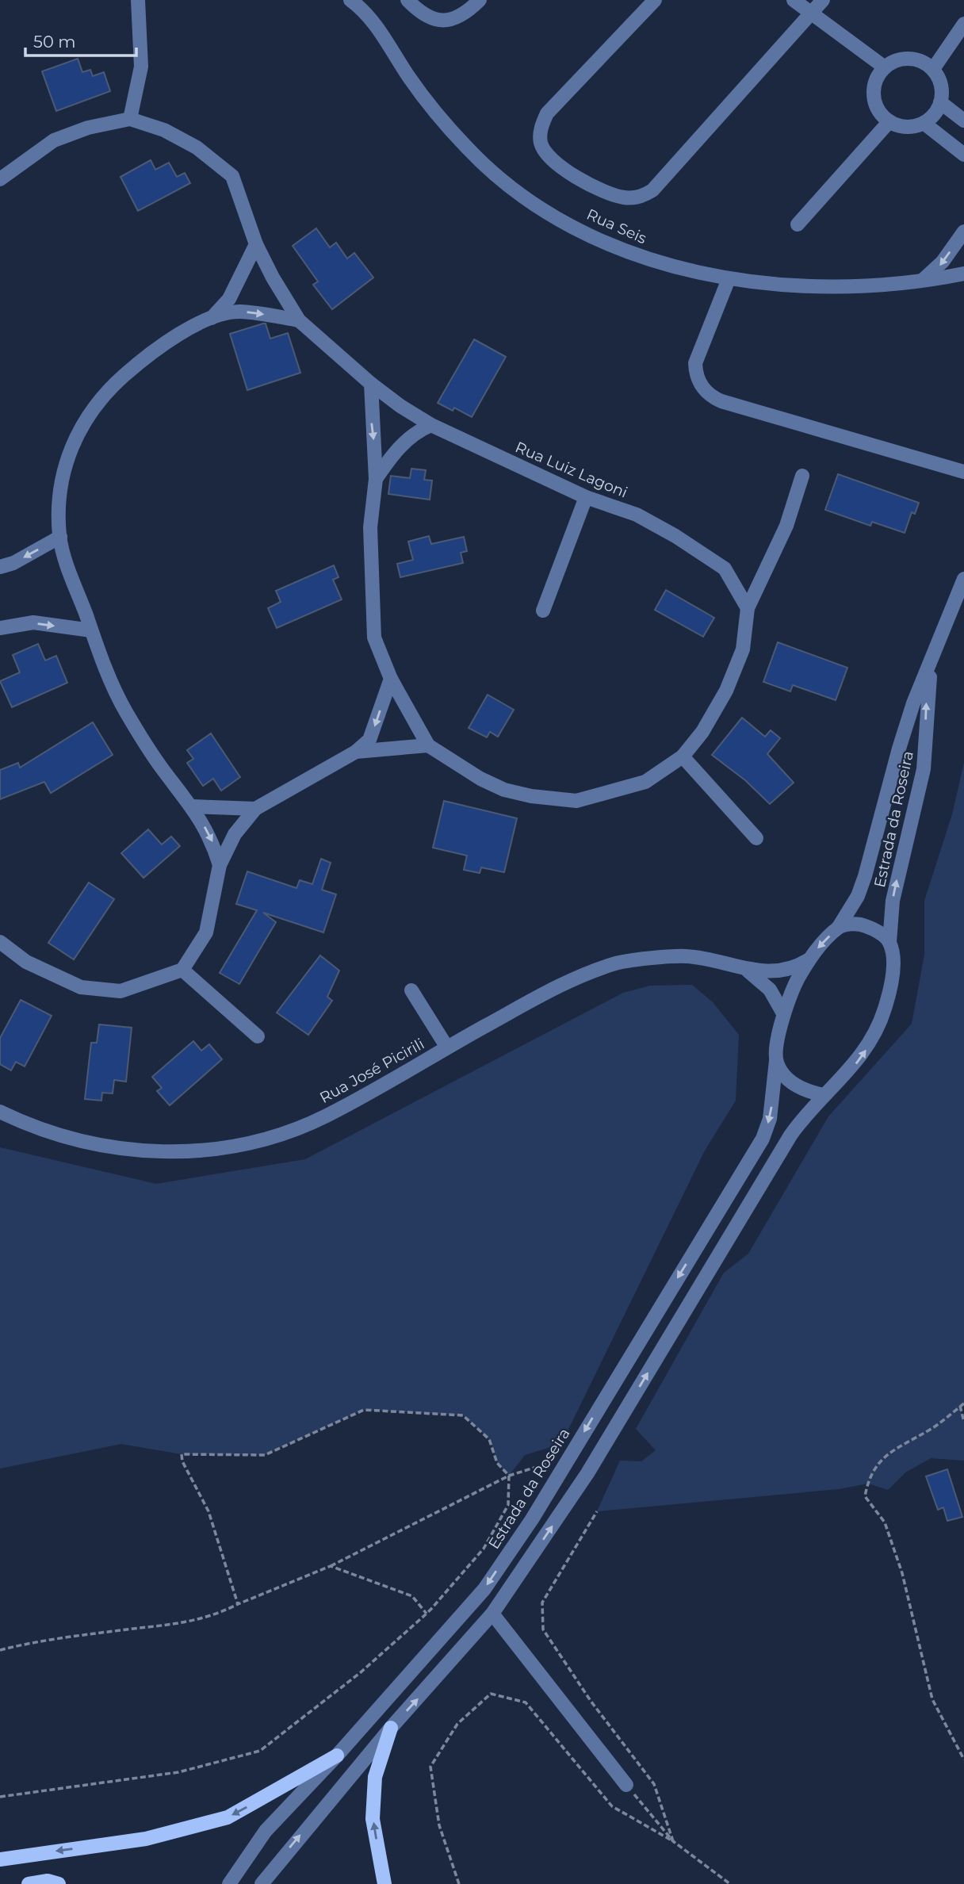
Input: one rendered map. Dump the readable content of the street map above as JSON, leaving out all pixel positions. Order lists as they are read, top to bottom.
{
  "streets": {
    "street": [
      "Rua Seis",
      "Rua Luiz Lagoni",
      "Estrada da Roseira",
      "Rua José Picirili"
    ]
  },
  "scale_bar": "50 m"
}
